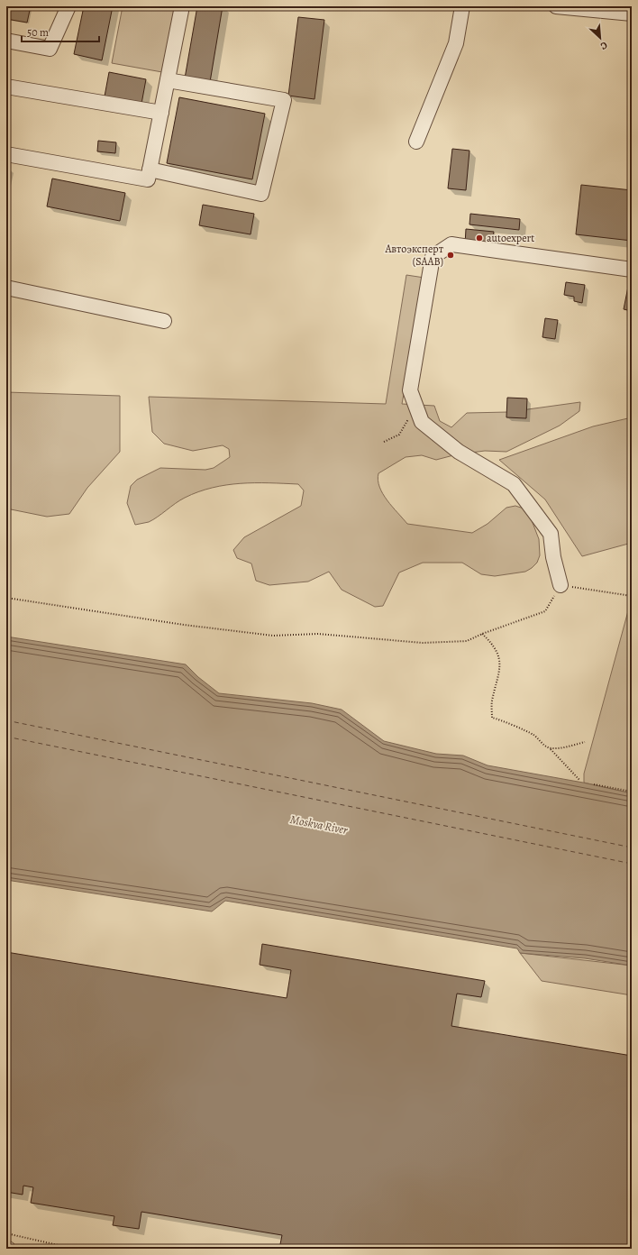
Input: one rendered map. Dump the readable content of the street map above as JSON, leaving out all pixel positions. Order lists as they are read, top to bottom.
{
  "water": ["Moskva River"],
  "places": ["autoexpert", "Автоэксперт (SAAB)"],
  "scale_bar": "50 m",
  "north": "bottom right"
}
